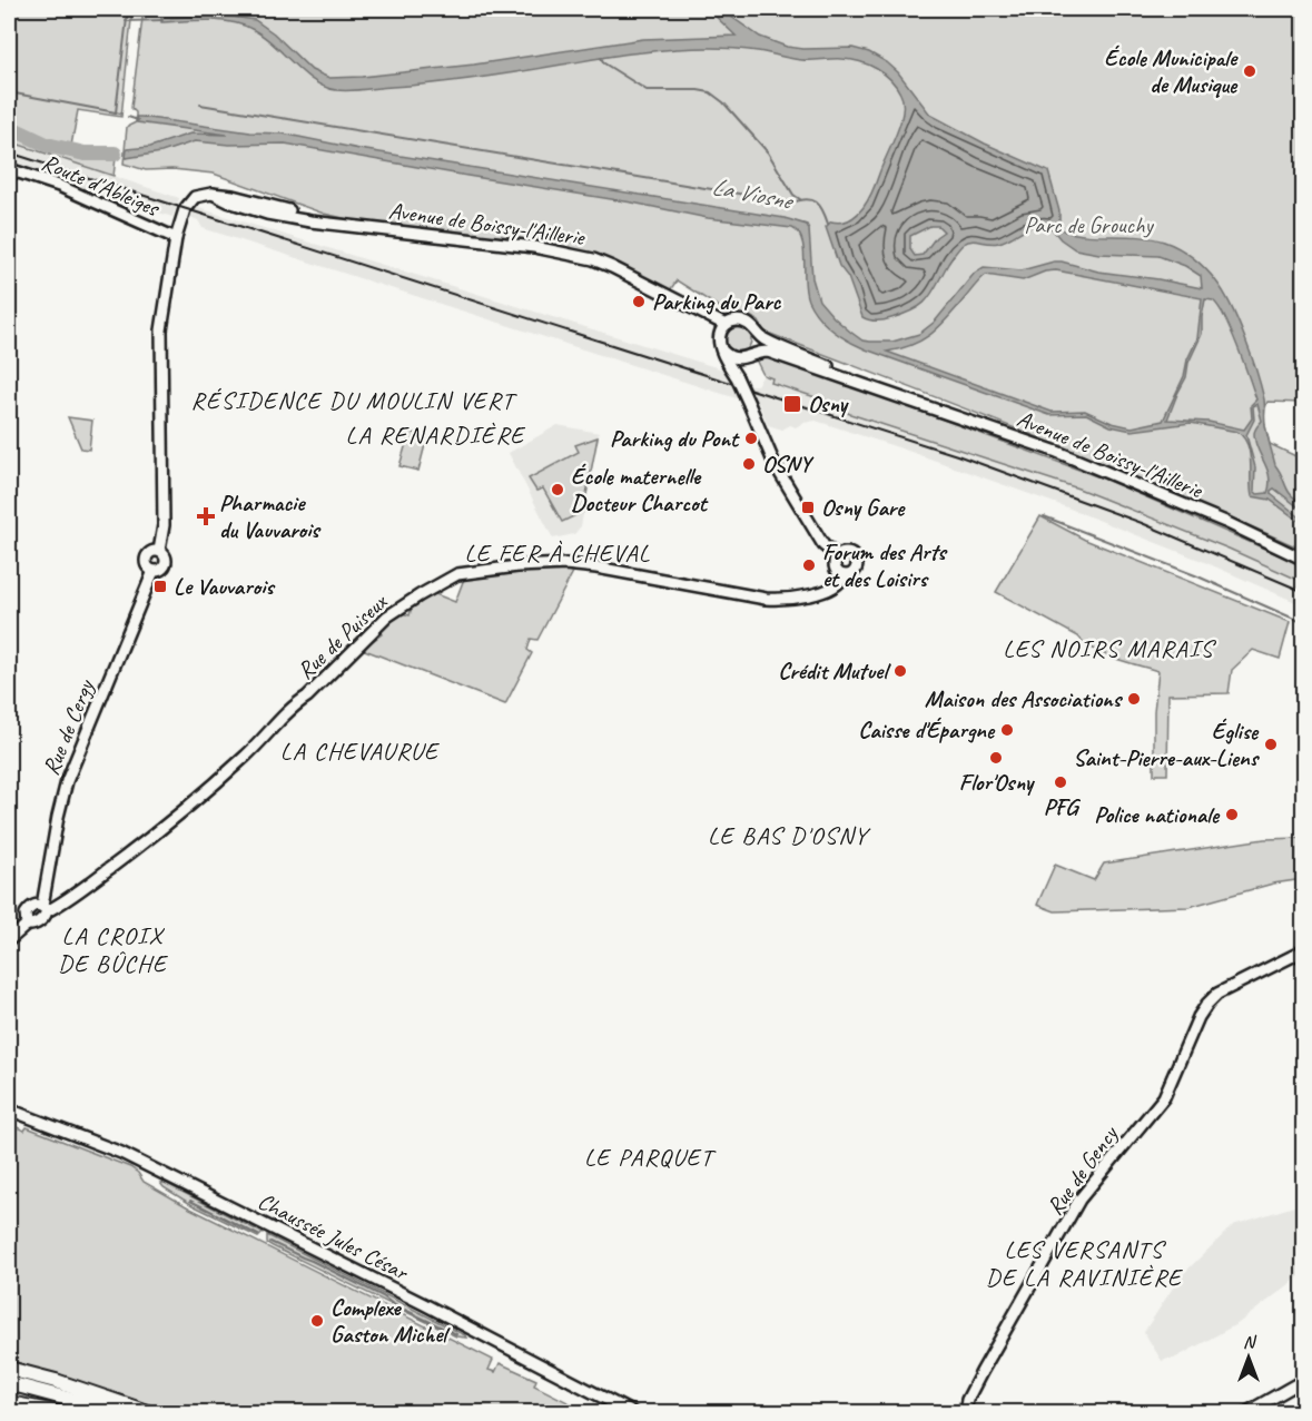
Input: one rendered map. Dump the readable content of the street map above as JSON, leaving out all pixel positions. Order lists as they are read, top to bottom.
{
  "streets": {
    "street": [
      "Route d'Ableiges",
      "Avenue de Boissy-l'Aillerie",
      "Rue de Puiseux",
      "Rue de Cergy",
      "Rue de Gency",
      "Chaussée Jules César"
    ]
  },
  "crossings": [
    ["Route d'Ableiges", "Avenue de Boissy-l'Aillerie"],
    ["Route d'Ableiges", "Rue de Cergy"],
    ["Avenue de Boissy-l'Aillerie", "Rue de Cergy"],
    ["Rue de Puiseux", "Rue de Cergy"]
  ],
  "districts": [
    "RÉSIDENCE DU MOULIN VERT",
    "LA RENARDIÈRE",
    "LE FER À CHEVAL",
    "LES NOIRS MARAIS",
    "LA CHEVAURUE",
    "LE BAS D'OSNY",
    "LA CROIX DE BÛCHE",
    "LE PARQUET",
    "LES VERSANTS DE LA RAVINIÈRE"
  ],
  "water": ["La Viosne"],
  "parks": ["Parc de Grouchy"],
  "places": {
    "other": [
      "École Municipale de Musique",
      "Parking du Parc",
      "Parking du Pont",
      "OSNY",
      "École maternelle Docteur Charcot",
      "Forum des Arts et des Loisirs",
      "Crédit Mutuel",
      "Maison des Associations",
      "Caisse d'Épargne",
      "Église Saint-Pierre-aux-Liens",
      "Flor'Osny",
      "PFG",
      "Police nationale",
      "Complexe Gaston Michel"
    ],
    "transit": ["Osny", "Osny Gare", "Le Vauvarois"],
    "health": ["Pharmacie du Vauvarois"]
  },
  "north": "top"
}
